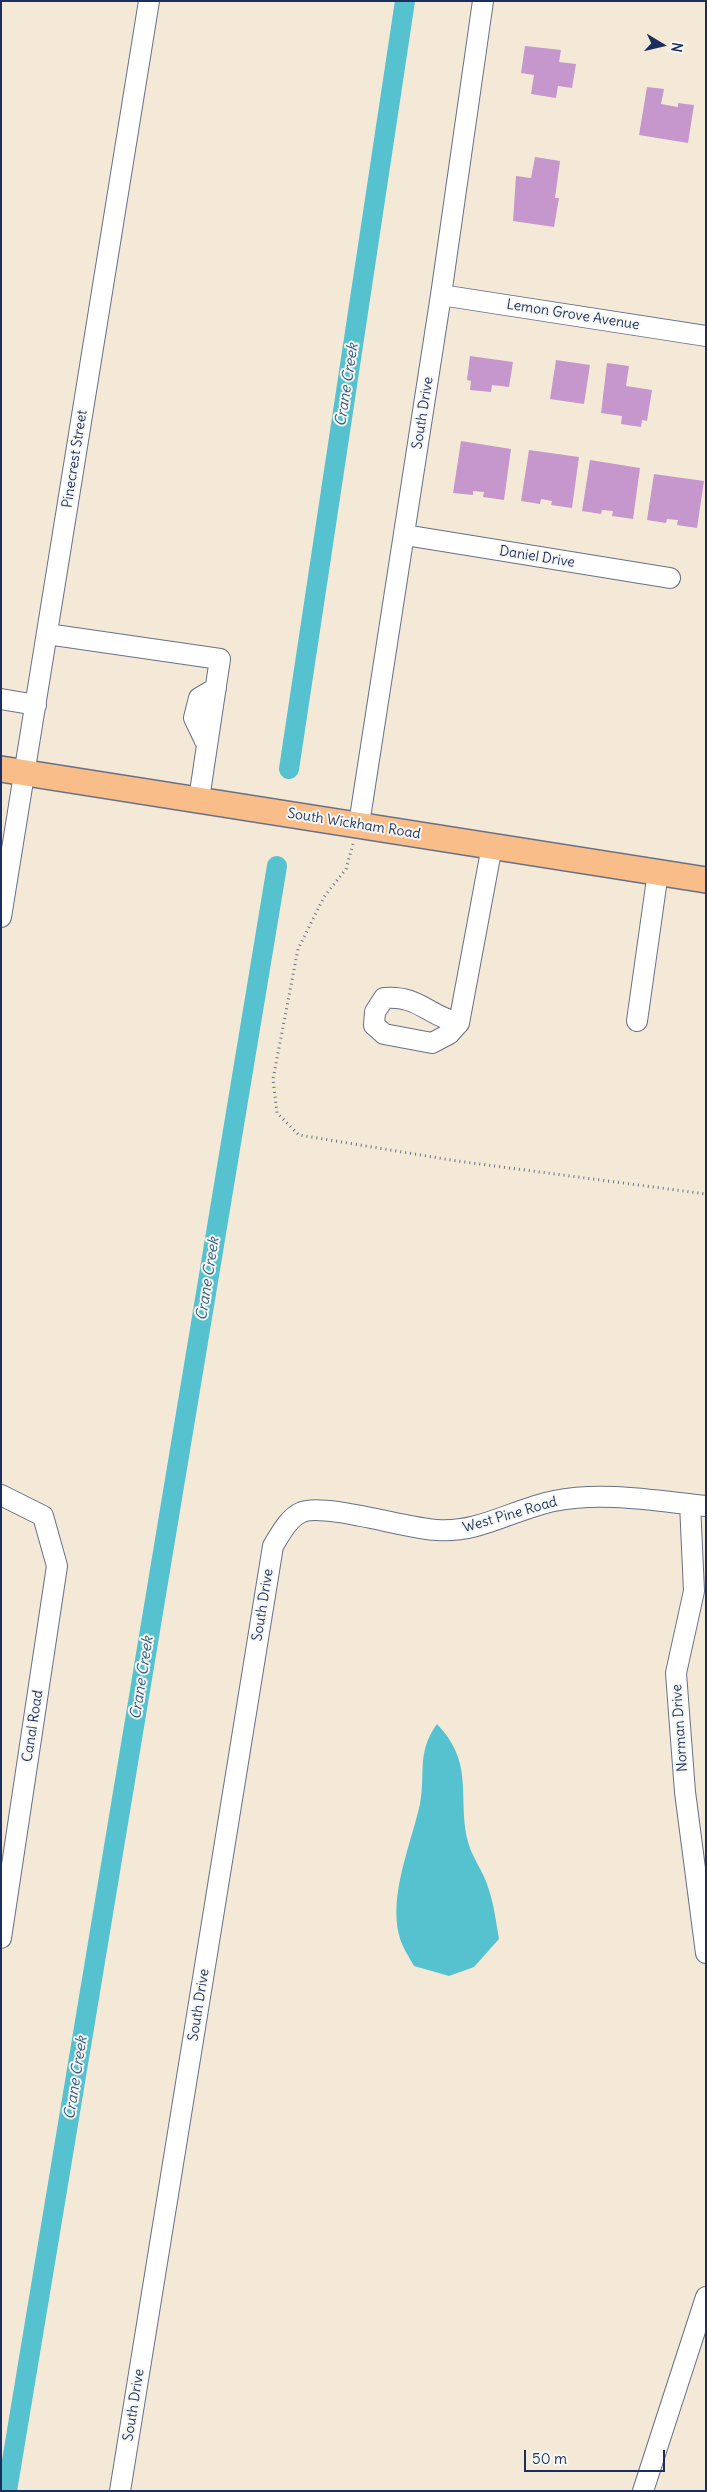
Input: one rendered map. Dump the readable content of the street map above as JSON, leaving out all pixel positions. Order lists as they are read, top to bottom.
{
  "streets": {
    "main road": ["South Wickham Road"],
    "street": [
      "Lemon Grove Avenue",
      "South Drive",
      "Pinecrest Street",
      "Daniel Drive",
      "West Pine Road",
      "Canal Road",
      "Norman Drive"
    ]
  },
  "crossings": [
    ["Lemon Grove Avenue", "South Drive"],
    ["South Drive", "Daniel Drive"],
    ["South Drive", "South Wickham Road"],
    ["South Drive", "West Pine Road"],
    ["Pinecrest Street", "South Wickham Road"],
    ["West Pine Road", "Norman Drive"]
  ],
  "water": ["Crane Creek"],
  "scale_bar": "50 m",
  "north": "right"
}
